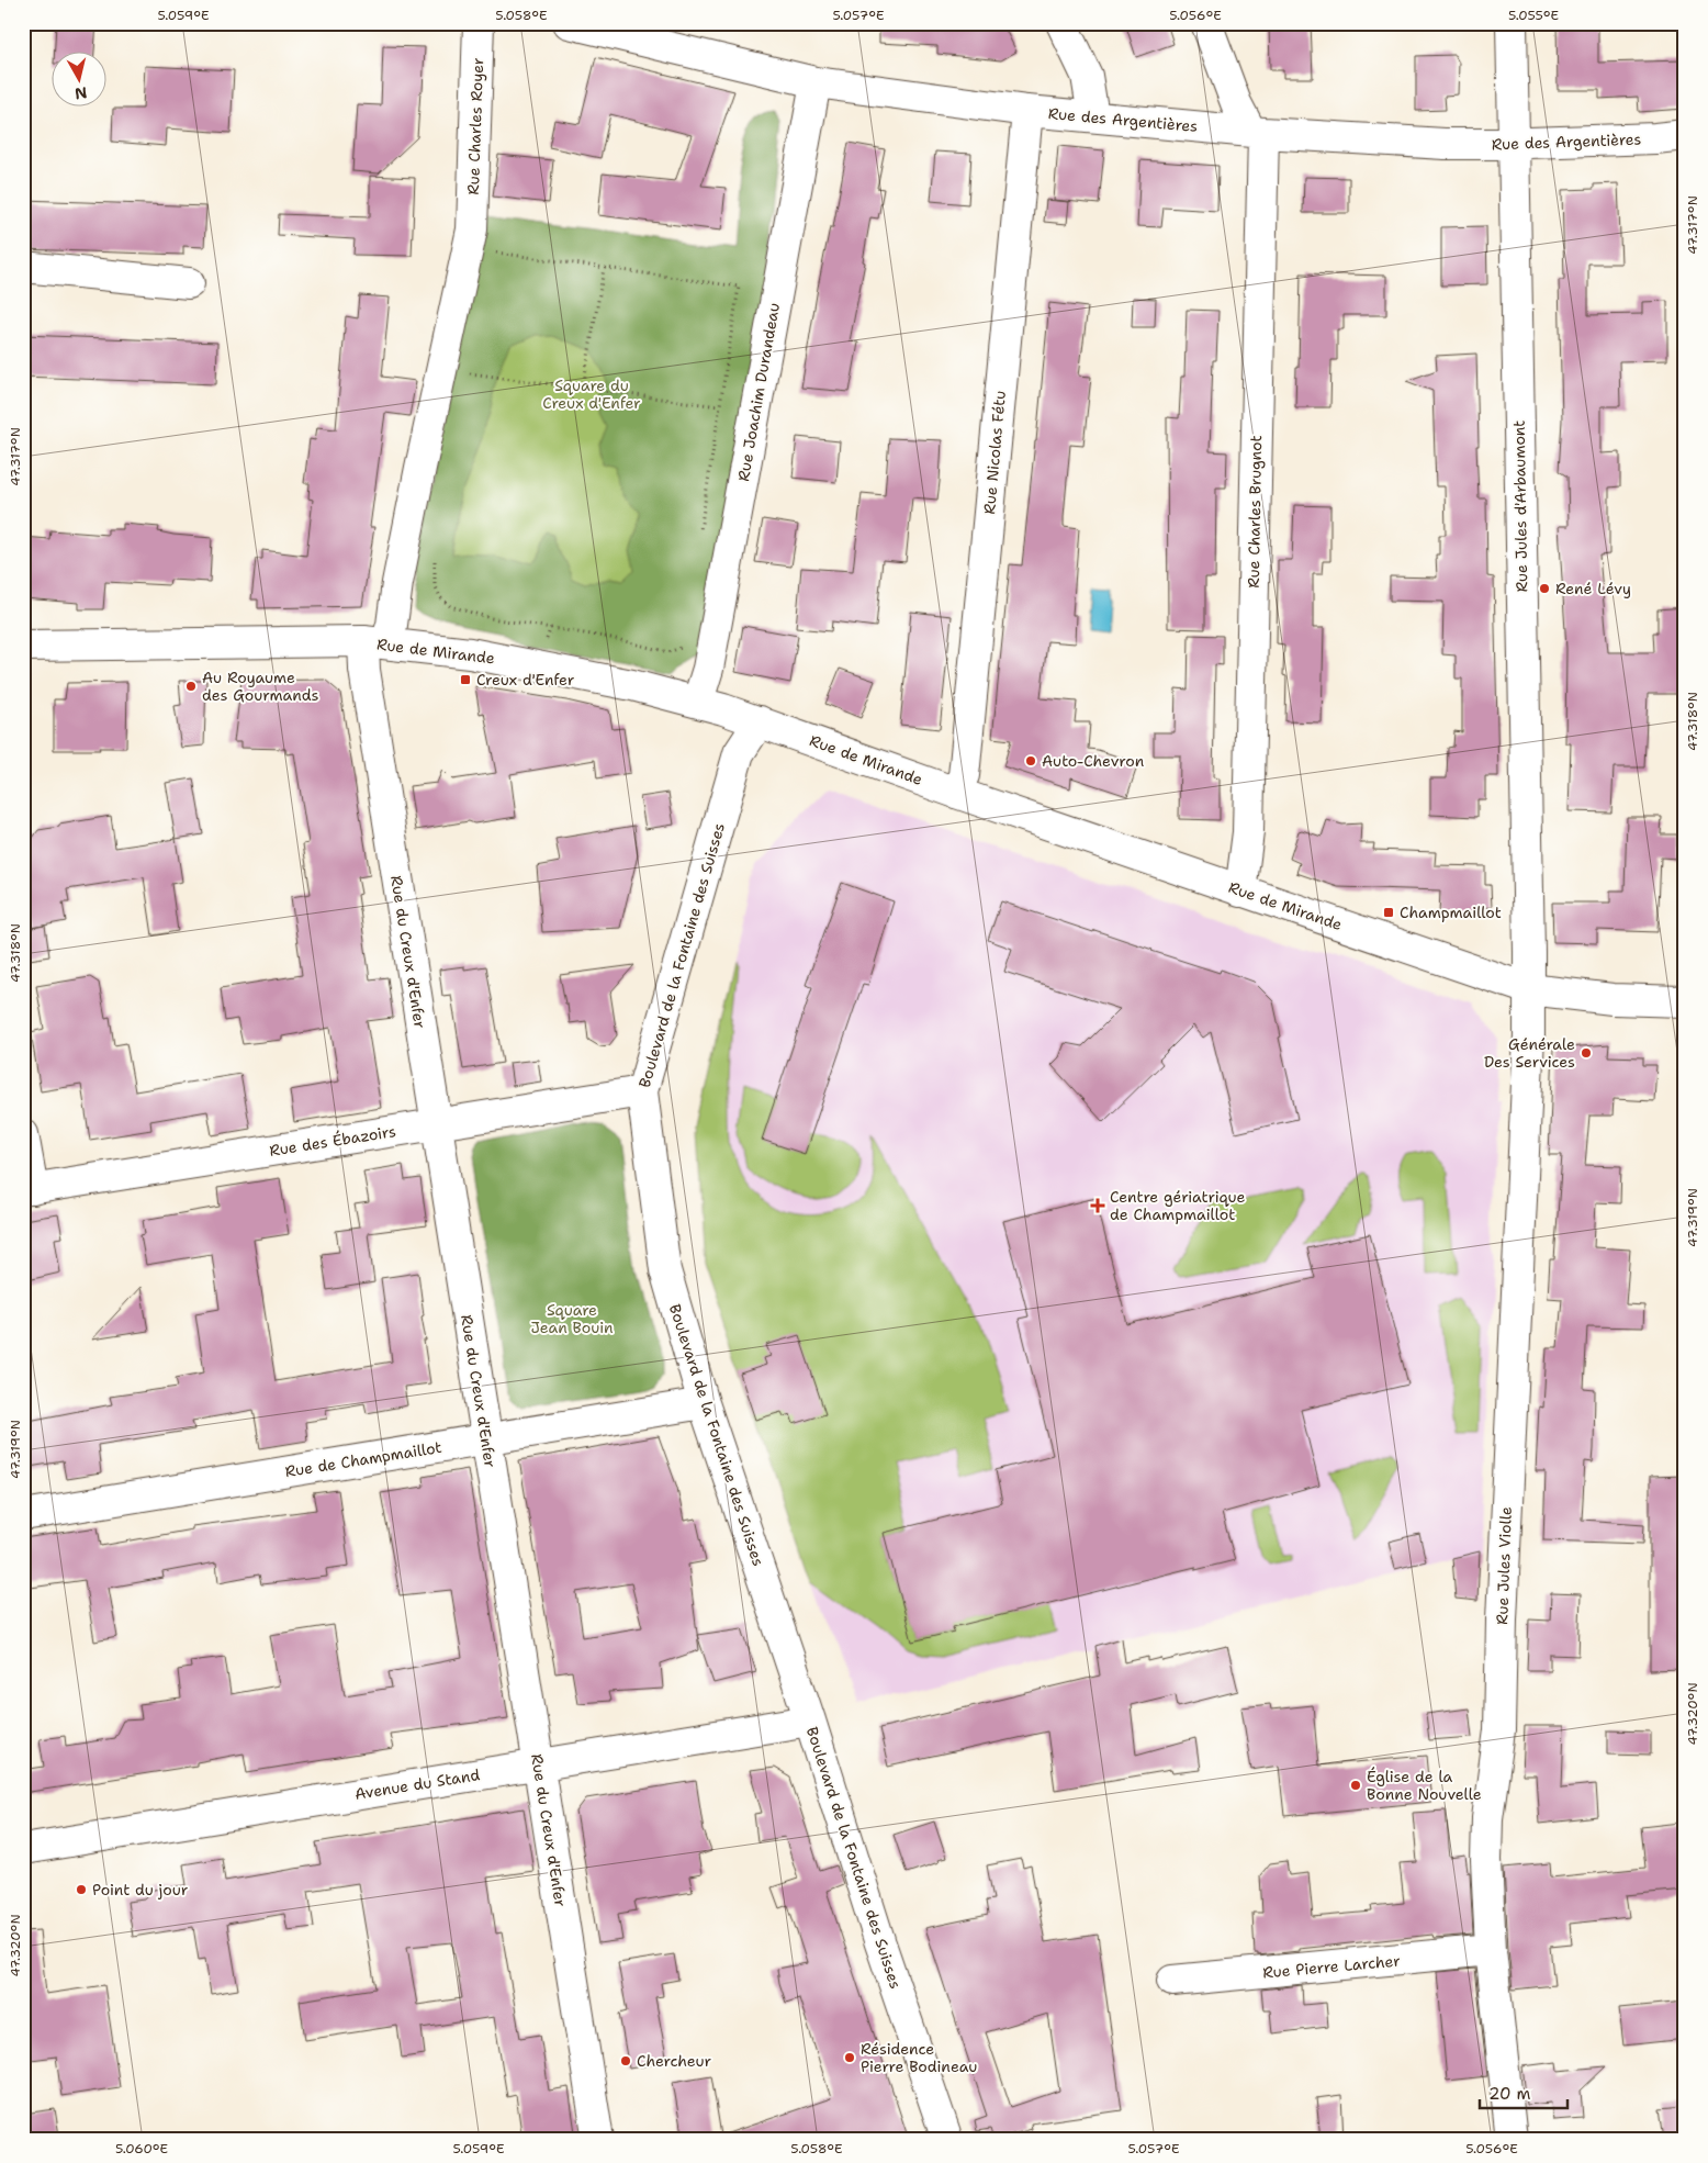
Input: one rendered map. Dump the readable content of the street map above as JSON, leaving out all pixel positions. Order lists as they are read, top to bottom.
{
  "streets": {
    "street": [
      "Rue des Argentières",
      "Rue Charles Royer",
      "Rue Joachim Durandeau",
      "Rue Nicolas Fétu",
      "Rue Jules d'Arbaumont",
      "Rue Charles Brugnot",
      "Rue de Mirande",
      "Rue du Creux d'Enfer",
      "Boulevard de la Fontaine des Suisses",
      "Rue des Ébazoirs",
      "Rue de Champmaillot",
      "Rue Jules Violle",
      "Avenue du Stand",
      "Rue Pierre Larcher"
    ]
  },
  "crossings": [
    ["Rue des Argentières", "Rue Joachim Durandeau"],
    ["Rue des Argentières", "Rue Nicolas Fétu"],
    ["Rue des Argentières", "Rue Jules d'Arbaumont"],
    ["Rue des Argentières", "Rue Charles Brugnot"],
    ["Rue Joachim Durandeau", "Rue de Mirande"],
    ["Rue Nicolas Fétu", "Rue de Mirande"],
    ["Rue Jules d'Arbaumont", "Rue de Mirande"],
    ["Rue Jules d'Arbaumont", "Rue Jules Violle"],
    ["Rue Charles Brugnot", "Rue de Mirande"],
    ["Rue de Mirande", "Rue du Creux d'Enfer"],
    ["Rue de Mirande", "Boulevard de la Fontaine des Suisses"],
    ["Rue de Mirande", "Rue Jules Violle"],
    ["Rue du Creux d'Enfer", "Rue des Ébazoirs"],
    ["Rue du Creux d'Enfer", "Rue de Champmaillot"],
    ["Rue du Creux d'Enfer", "Avenue du Stand"],
    ["Boulevard de la Fontaine des Suisses", "Rue des Ébazoirs"],
    ["Boulevard de la Fontaine des Suisses", "Rue de Champmaillot"],
    ["Boulevard de la Fontaine des Suisses", "Avenue du Stand"],
    ["Rue Jules Violle", "Rue Pierre Larcher"]
  ],
  "parks": ["Square du Creux d'Enfer", "Square Jean Bouin"],
  "places": {
    "other": [
      "René Lévy",
      "Au Royaume des Gourmands",
      "Auto-Chevron",
      "Générale Des Services",
      "Église de la Bonne Nouvelle",
      "Point du jour",
      "Résidence Pierre Bodineau",
      "Chercheur"
    ],
    "transit": ["Creux d'Enfer", "Champmaillot"],
    "health": ["Centre gériatrique de Champmaillot"]
  },
  "scale_bar": "20 m",
  "north": "bottom",
  "coordinates": [
    "5.059°E",
    "5.058°E",
    "5.057°E",
    "5.056°E",
    "5.055°E",
    "47.317°N",
    "47.318°N",
    "47.319°N",
    "47.320°N",
    "5.060°E"
  ]
}
